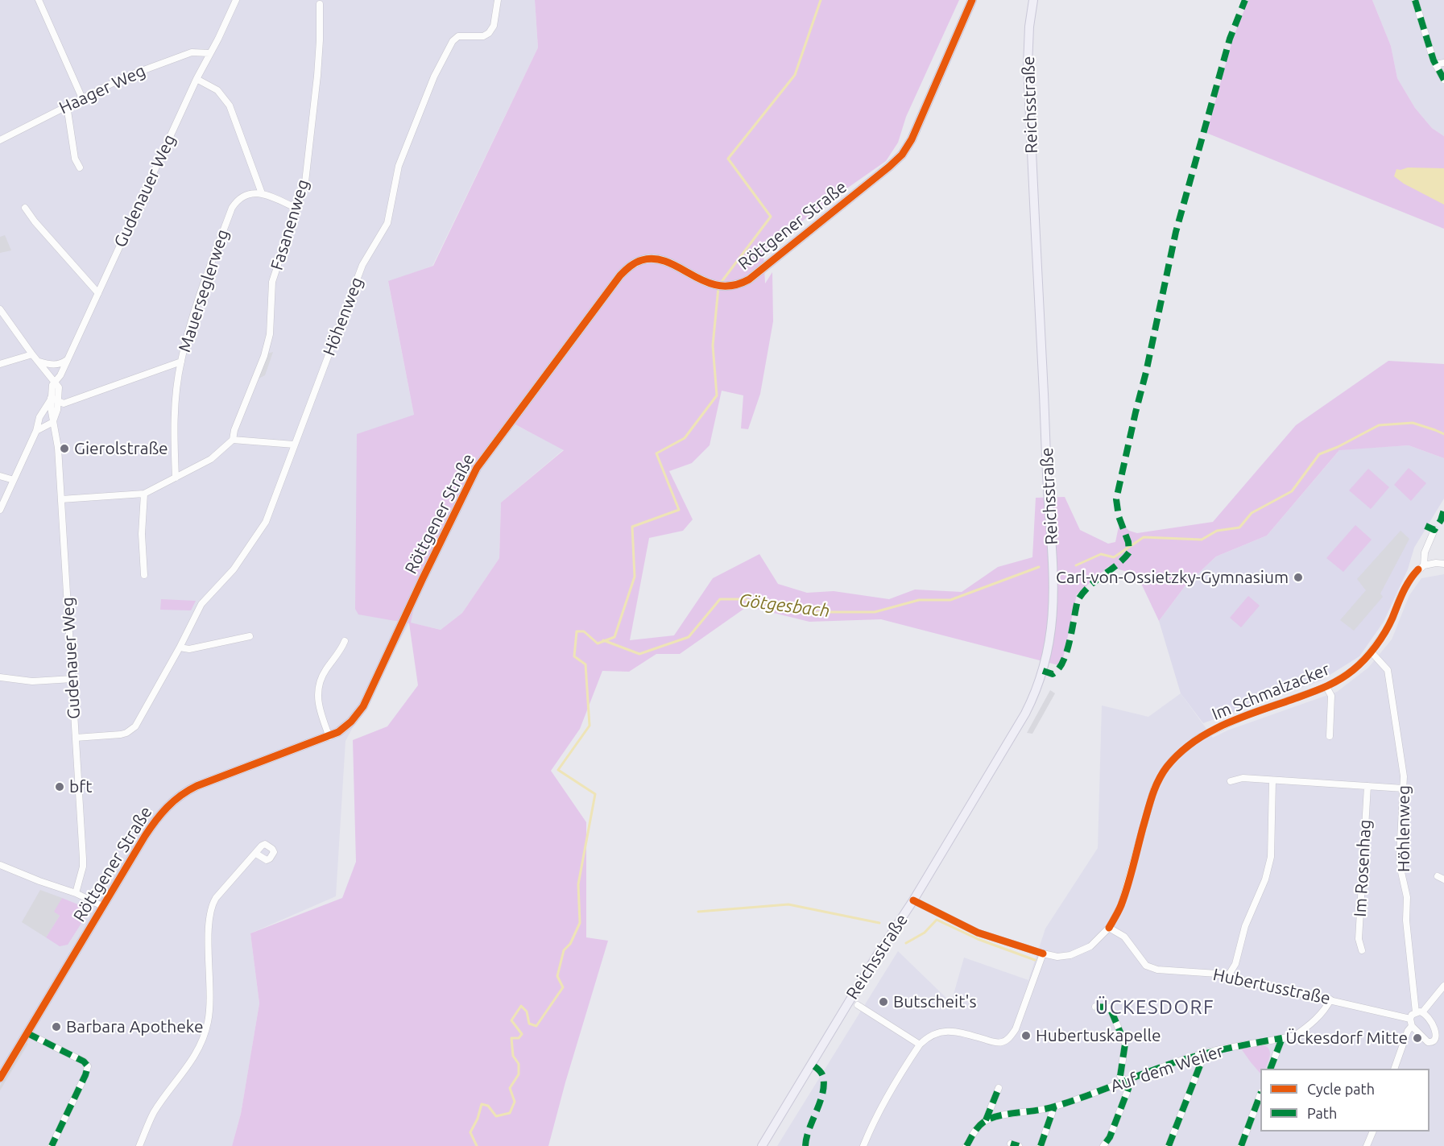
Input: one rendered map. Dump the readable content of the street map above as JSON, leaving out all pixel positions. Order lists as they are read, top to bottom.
{
  "streets": {
    "street": [
      "Haager Weg",
      "Reichsstraße",
      "Gudenauer Weg",
      "Fasanenweg",
      "Röttgener Straße",
      "Mauerseglerweg",
      "Höhenweg",
      "Im Schmalzacker",
      "Höhlenweg",
      "Im Rosenhag",
      "Hubertusstraße",
      "Auf dem Weiler"
    ]
  },
  "crossings": [
    ["Haager Weg", "Gudenauer Weg"],
    ["Gudenauer Weg", "Höhenweg"],
    ["Im Schmalzacker", "Höhlenweg"],
    ["Im Schmalzacker", "Hubertusstraße"],
    ["Hubertusstraße", "Auf dem Weiler"]
  ],
  "districts": ["ÜCKESDORF"],
  "water": ["Götgesbach"],
  "places": [
    "Gierolstraße",
    "Carl-von-Ossietzky-Gymnasium",
    "bft",
    "Butscheit's",
    "Barbara Apotheke",
    "Hubertuskapelle",
    "Ückesdorf Mitte"
  ],
  "legend": ["Cycle path", "Path"]
}
